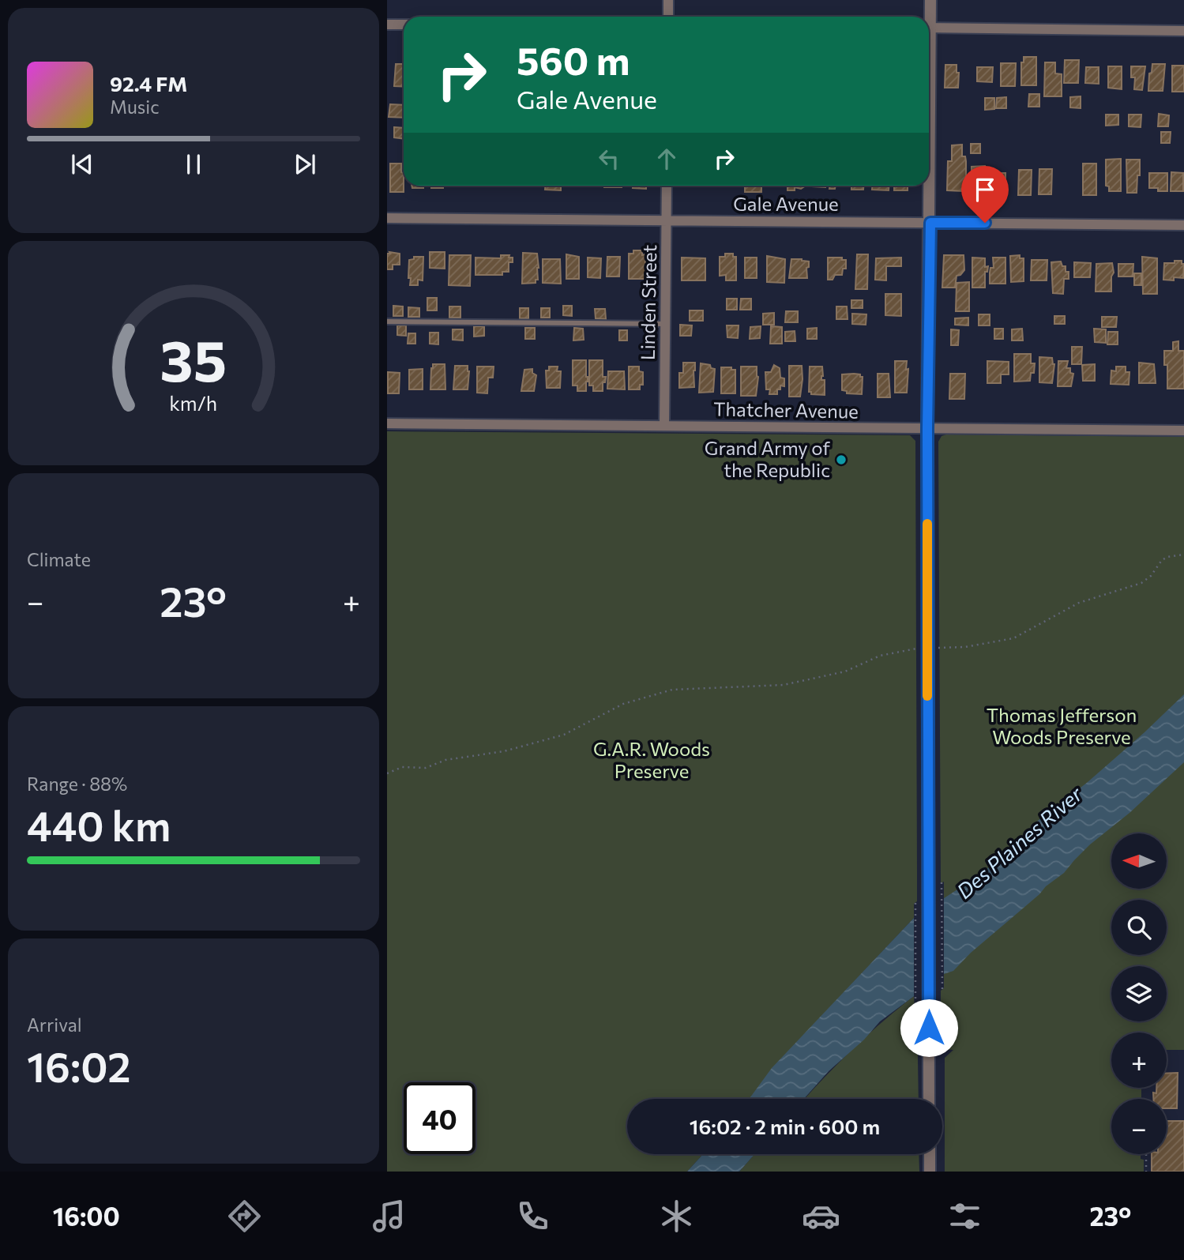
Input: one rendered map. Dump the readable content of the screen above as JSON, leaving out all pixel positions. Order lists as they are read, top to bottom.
{
  "streets": {
    "street": ["Gale Avenue", "Linden Street", "Thatcher Avenue"]
  },
  "crossings": [
    ["Gale Avenue", "Linden Street"],
    ["Linden Street", "Thatcher Avenue"]
  ],
  "water": ["Des Plaines River"],
  "parks": ["Thomas Jefferson Woods Preserve", "G.A.R. Woods Preserve"],
  "places": ["Grand Army of the Republic"],
  "north": "left",
  "page": {
    "turn": ["560 m", "Gale Avenue"],
    "song": ["92.4 FM", "Music"],
    "tile": [
      "Climate",
      ["Range · 88%", "440 km"],
      ["Arrival", "16:02"]
    ],
    "heat": ["−", "23°", "+"],
    "map_buttons": ["+", "−"],
    "limit": "40",
    "trip": "16:02 · 2 min · 600 m",
    "tabs": ["16:00", "23°"],
    "gauge": ["35", "km/h"]
  }
}
